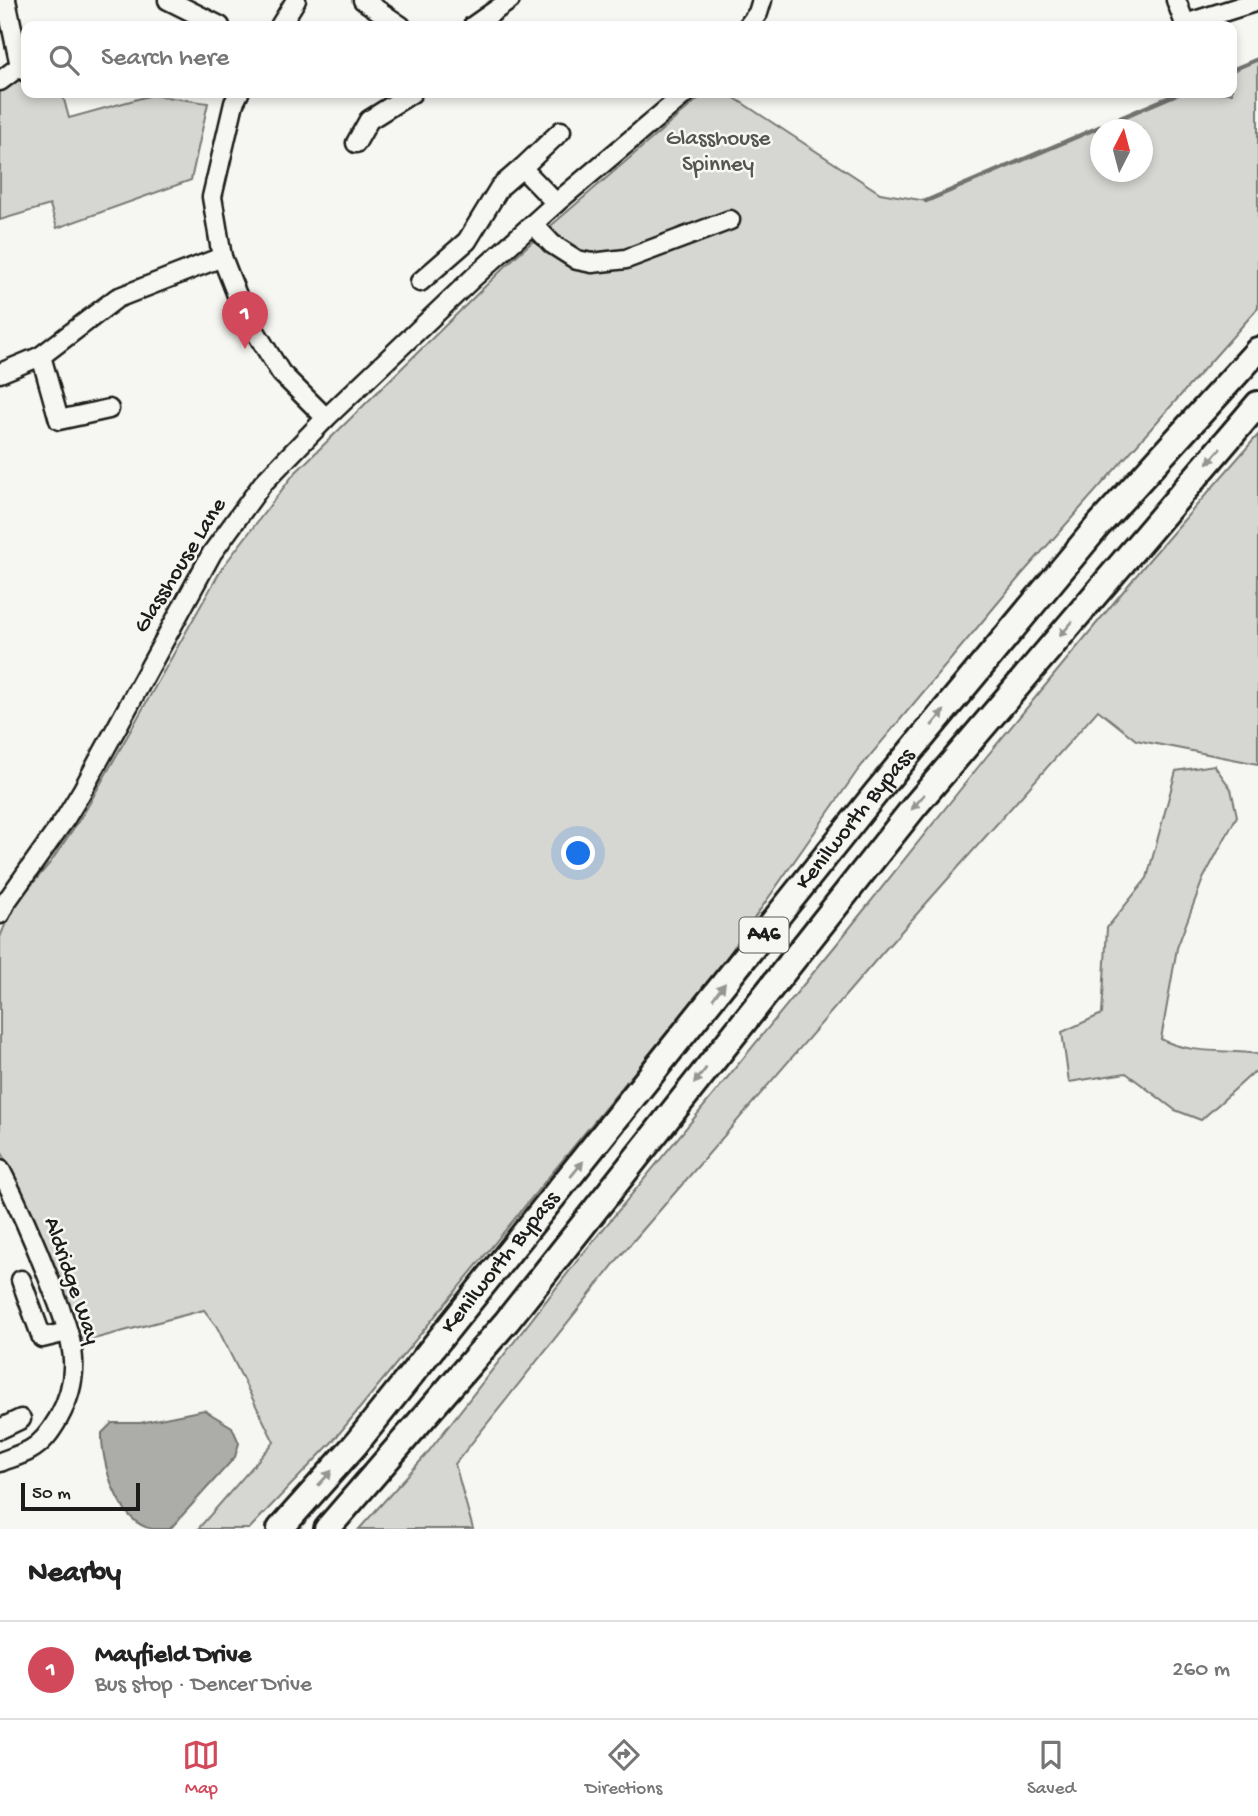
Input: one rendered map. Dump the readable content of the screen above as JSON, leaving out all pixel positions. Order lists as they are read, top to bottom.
{
  "streets": {
    "highway": ["Kenilworth Bypass", "A46"],
    "street": ["Glasshouse Lane", "Aldridge Way"]
  },
  "parks": ["Glasshouse Spinney"],
  "scale_bar": "50 m",
  "north": "top",
  "page": {
    "search": "Search here",
    "pins": "1",
    "scale": "50 m",
    "heading": "Nearby",
    "list": [
      {
        "mark": "1",
        "name": "Mayfield Drive",
        "note": "Bus stop · Dencer Drive",
        "value": "260 m"
      }
    ],
    "nav": ["Map", "Directions", "Saved"]
  }
}
